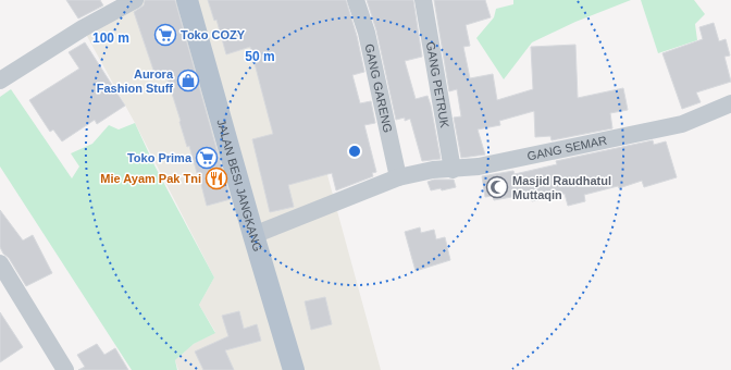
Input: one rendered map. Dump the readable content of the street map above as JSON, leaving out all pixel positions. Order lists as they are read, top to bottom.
{
  "streets": {
    "main road": ["JALAN BESI JANGKANG"],
    "street": ["GANG PETRUK", "GANG GARENG", "GANG SEMAR"]
  },
  "crossings": [
    ["GANG PETRUK", "GANG SEMAR"],
    ["GANG GARENG", "GANG SEMAR"],
    ["GANG SEMAR", "JALAN BESI JANGKANG"]
  ],
  "places": {
    "supermarket": ["Toko COZY", "Toko Prima"],
    "shop": ["Aurora Fashion Stuff"],
    "restaurant": ["Mie Ayam Pak Tni"],
    "mosque": ["Masjid Raudhatul Muttaqin"]
  },
  "rings": ["100 m", "50 m"]
}
